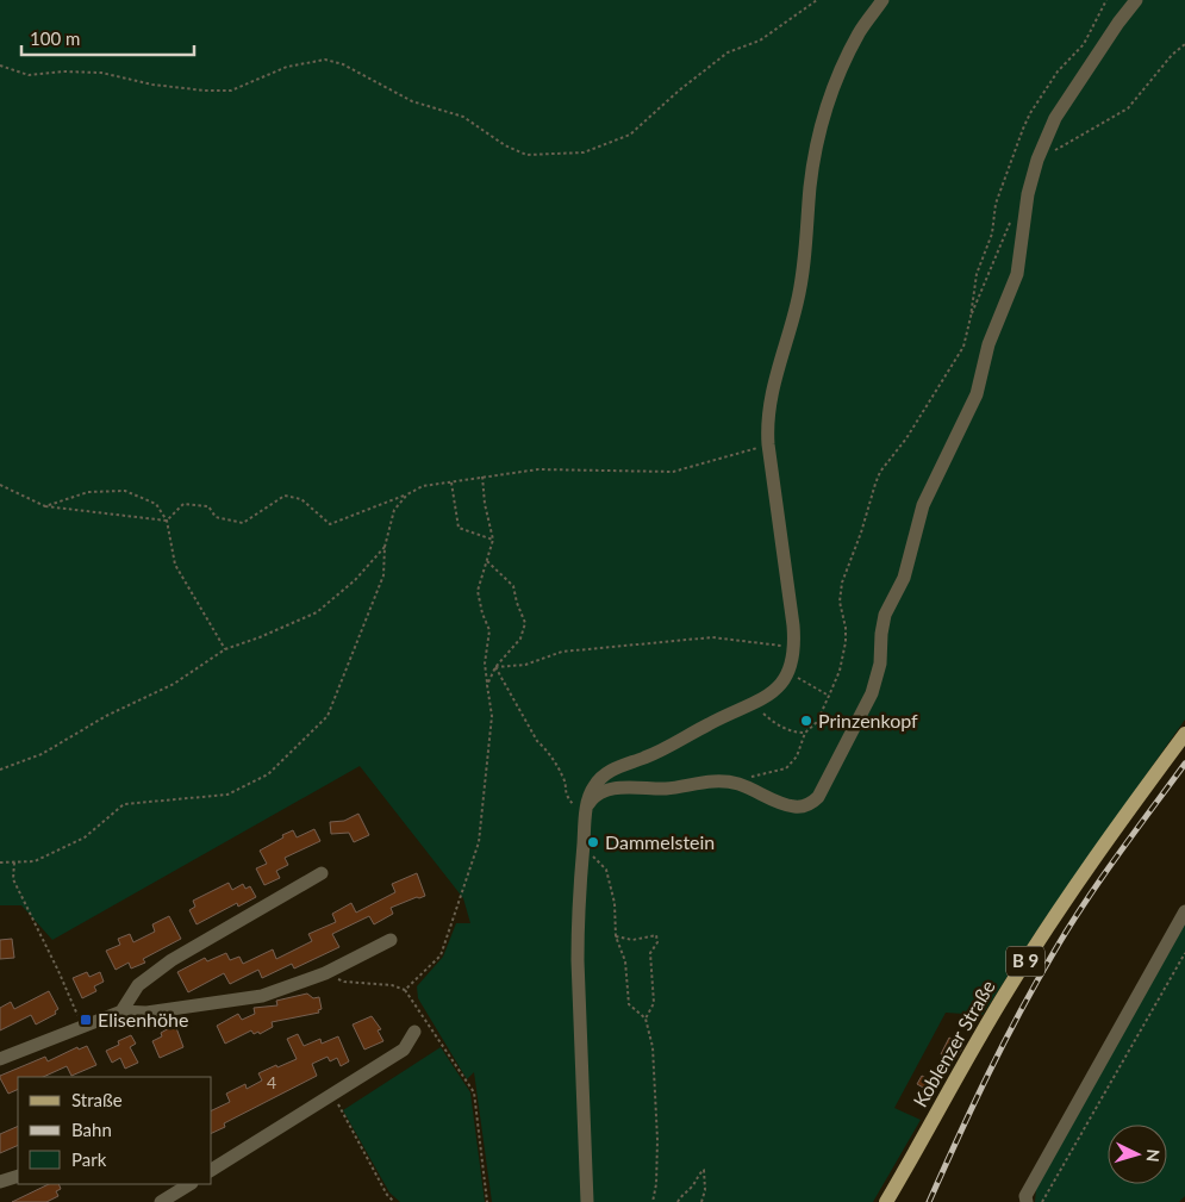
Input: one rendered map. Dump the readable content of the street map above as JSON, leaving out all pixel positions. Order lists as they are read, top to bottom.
{
  "streets": {
    "main road": ["B 9", "Koblenzer Straße"]
  },
  "places": {
    "other": ["Prinzenkopf", "Dammelstein"],
    "transit": ["Elisenhöhe"]
  },
  "house_numbers": ["4"],
  "legend": ["Straße", "Bahn", "Park"],
  "scale_bar": "100 m",
  "north": "right"
}
